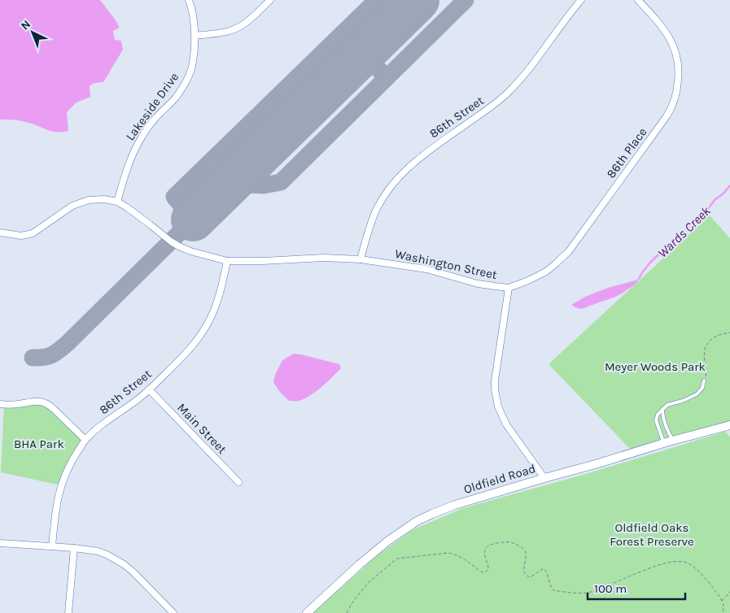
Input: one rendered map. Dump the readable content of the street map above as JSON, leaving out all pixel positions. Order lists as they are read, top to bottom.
{
  "streets": {
    "street": [
      "Lakeside Drive",
      "86th Street",
      "86th Place",
      "Washington Street",
      "Main Street",
      "Oldfield Road"
    ]
  },
  "crossings": [
    ["Lakeside Drive", "Washington Street"],
    ["86th Street", "Washington Street"],
    ["86th Street", "Main Street"],
    ["86th Place", "Washington Street"],
    ["Washington Street", "Oldfield Road"]
  ],
  "water": ["Wards Creek"],
  "parks": ["Meyer Woods Park", "BHA Park", "Oldfield Oaks Forest Preserve"],
  "scale_bar": "100 m",
  "north": "top left"
}
